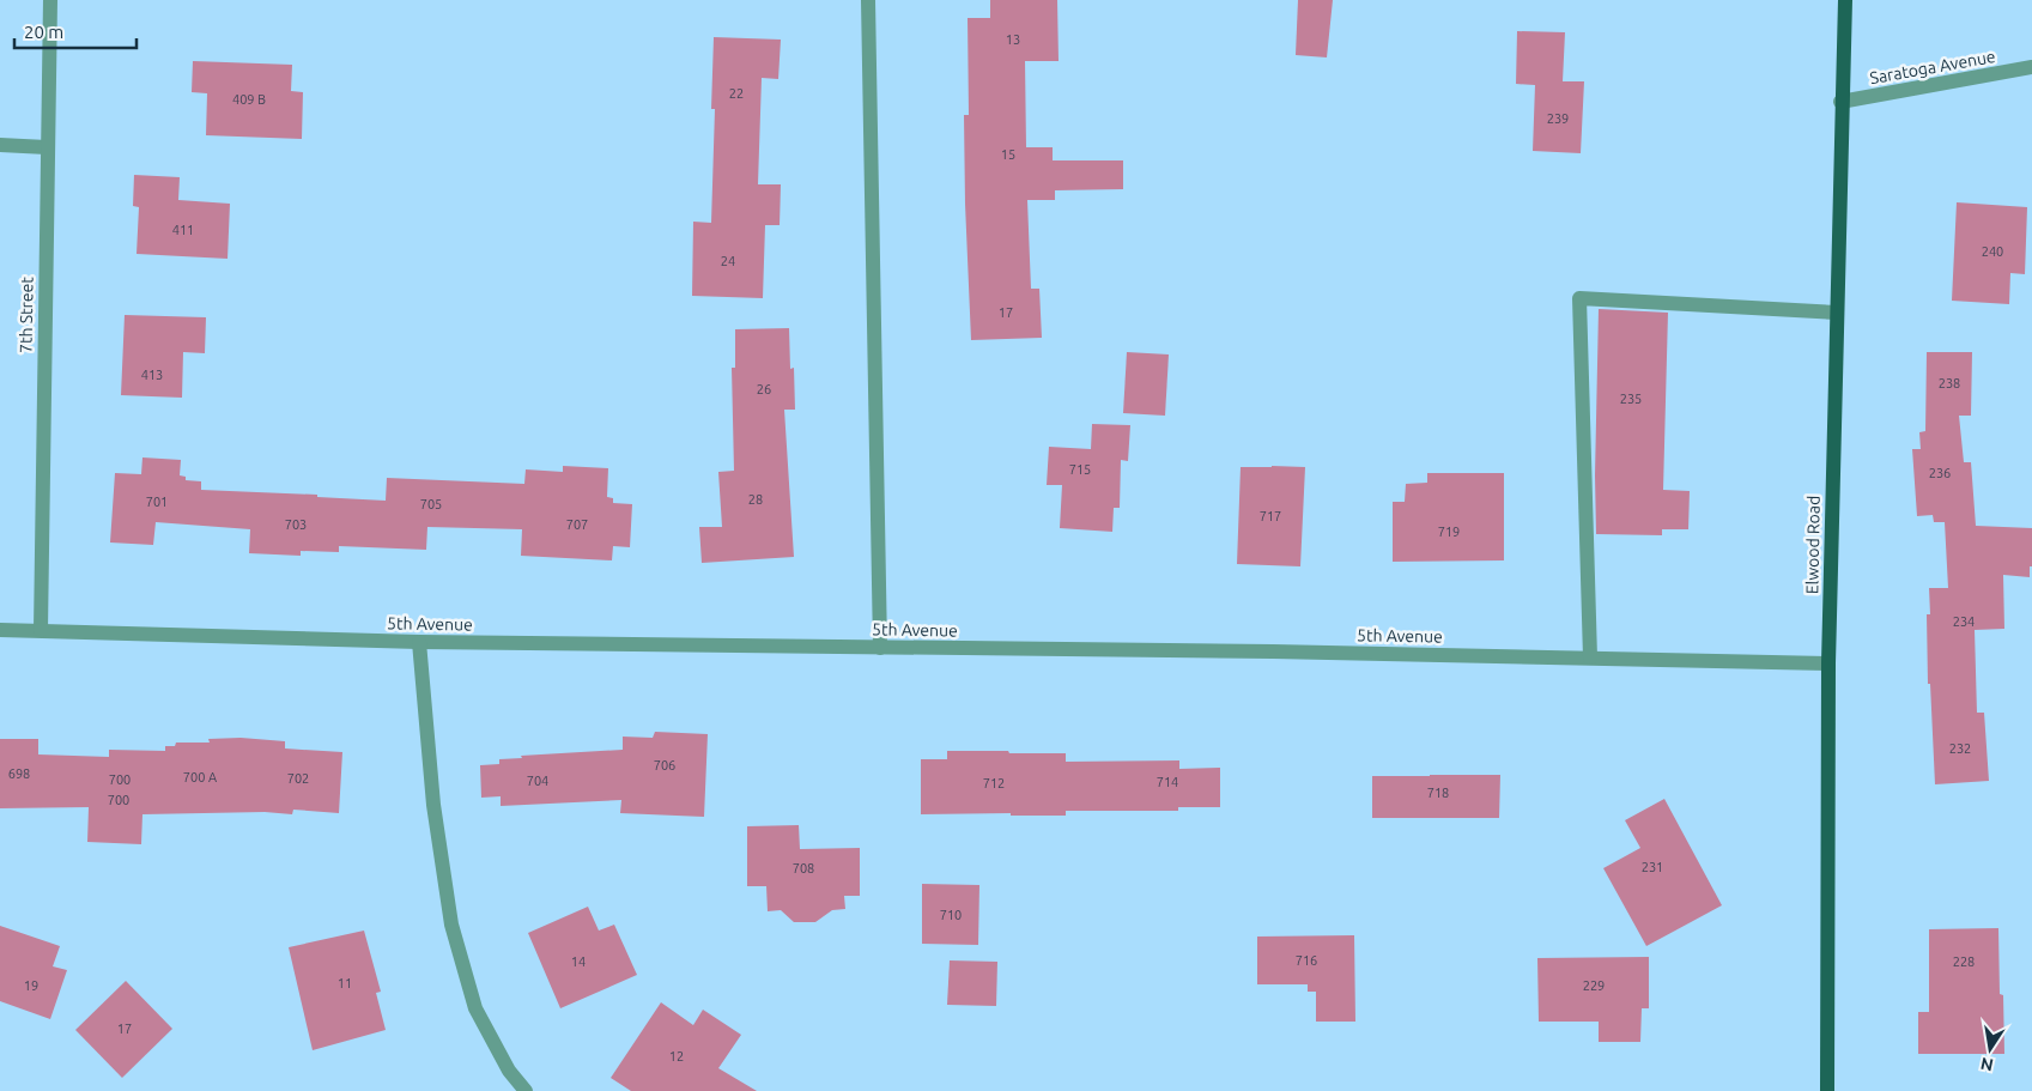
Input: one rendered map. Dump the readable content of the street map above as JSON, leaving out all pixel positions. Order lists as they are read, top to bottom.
{
  "streets": {
    "main road": ["Elwood Road"],
    "street": ["Saratoga Avenue", "7th Street", "5th Avenue"]
  },
  "crossings": [
    ["Saratoga Avenue", "Elwood Road"],
    ["7th Street", "5th Avenue"],
    ["Elwood Road", "5th Avenue"]
  ],
  "house_numbers": [
    "13",
    "22",
    "409 B",
    "239",
    "15",
    "411",
    "240",
    "24",
    "17",
    "413",
    "238",
    "26",
    "235",
    "715",
    "236",
    "28",
    "701",
    "705",
    "717",
    "703",
    "707",
    "719",
    "234",
    "232",
    "706",
    "698",
    "700 A",
    "702",
    "700",
    "704",
    "714",
    "712",
    "718",
    "700",
    "231",
    "708",
    "710",
    "716",
    "14",
    "228",
    "11",
    "19",
    "229",
    "17",
    "12"
  ],
  "scale_bar": "20 m",
  "north": "bottom"
}
